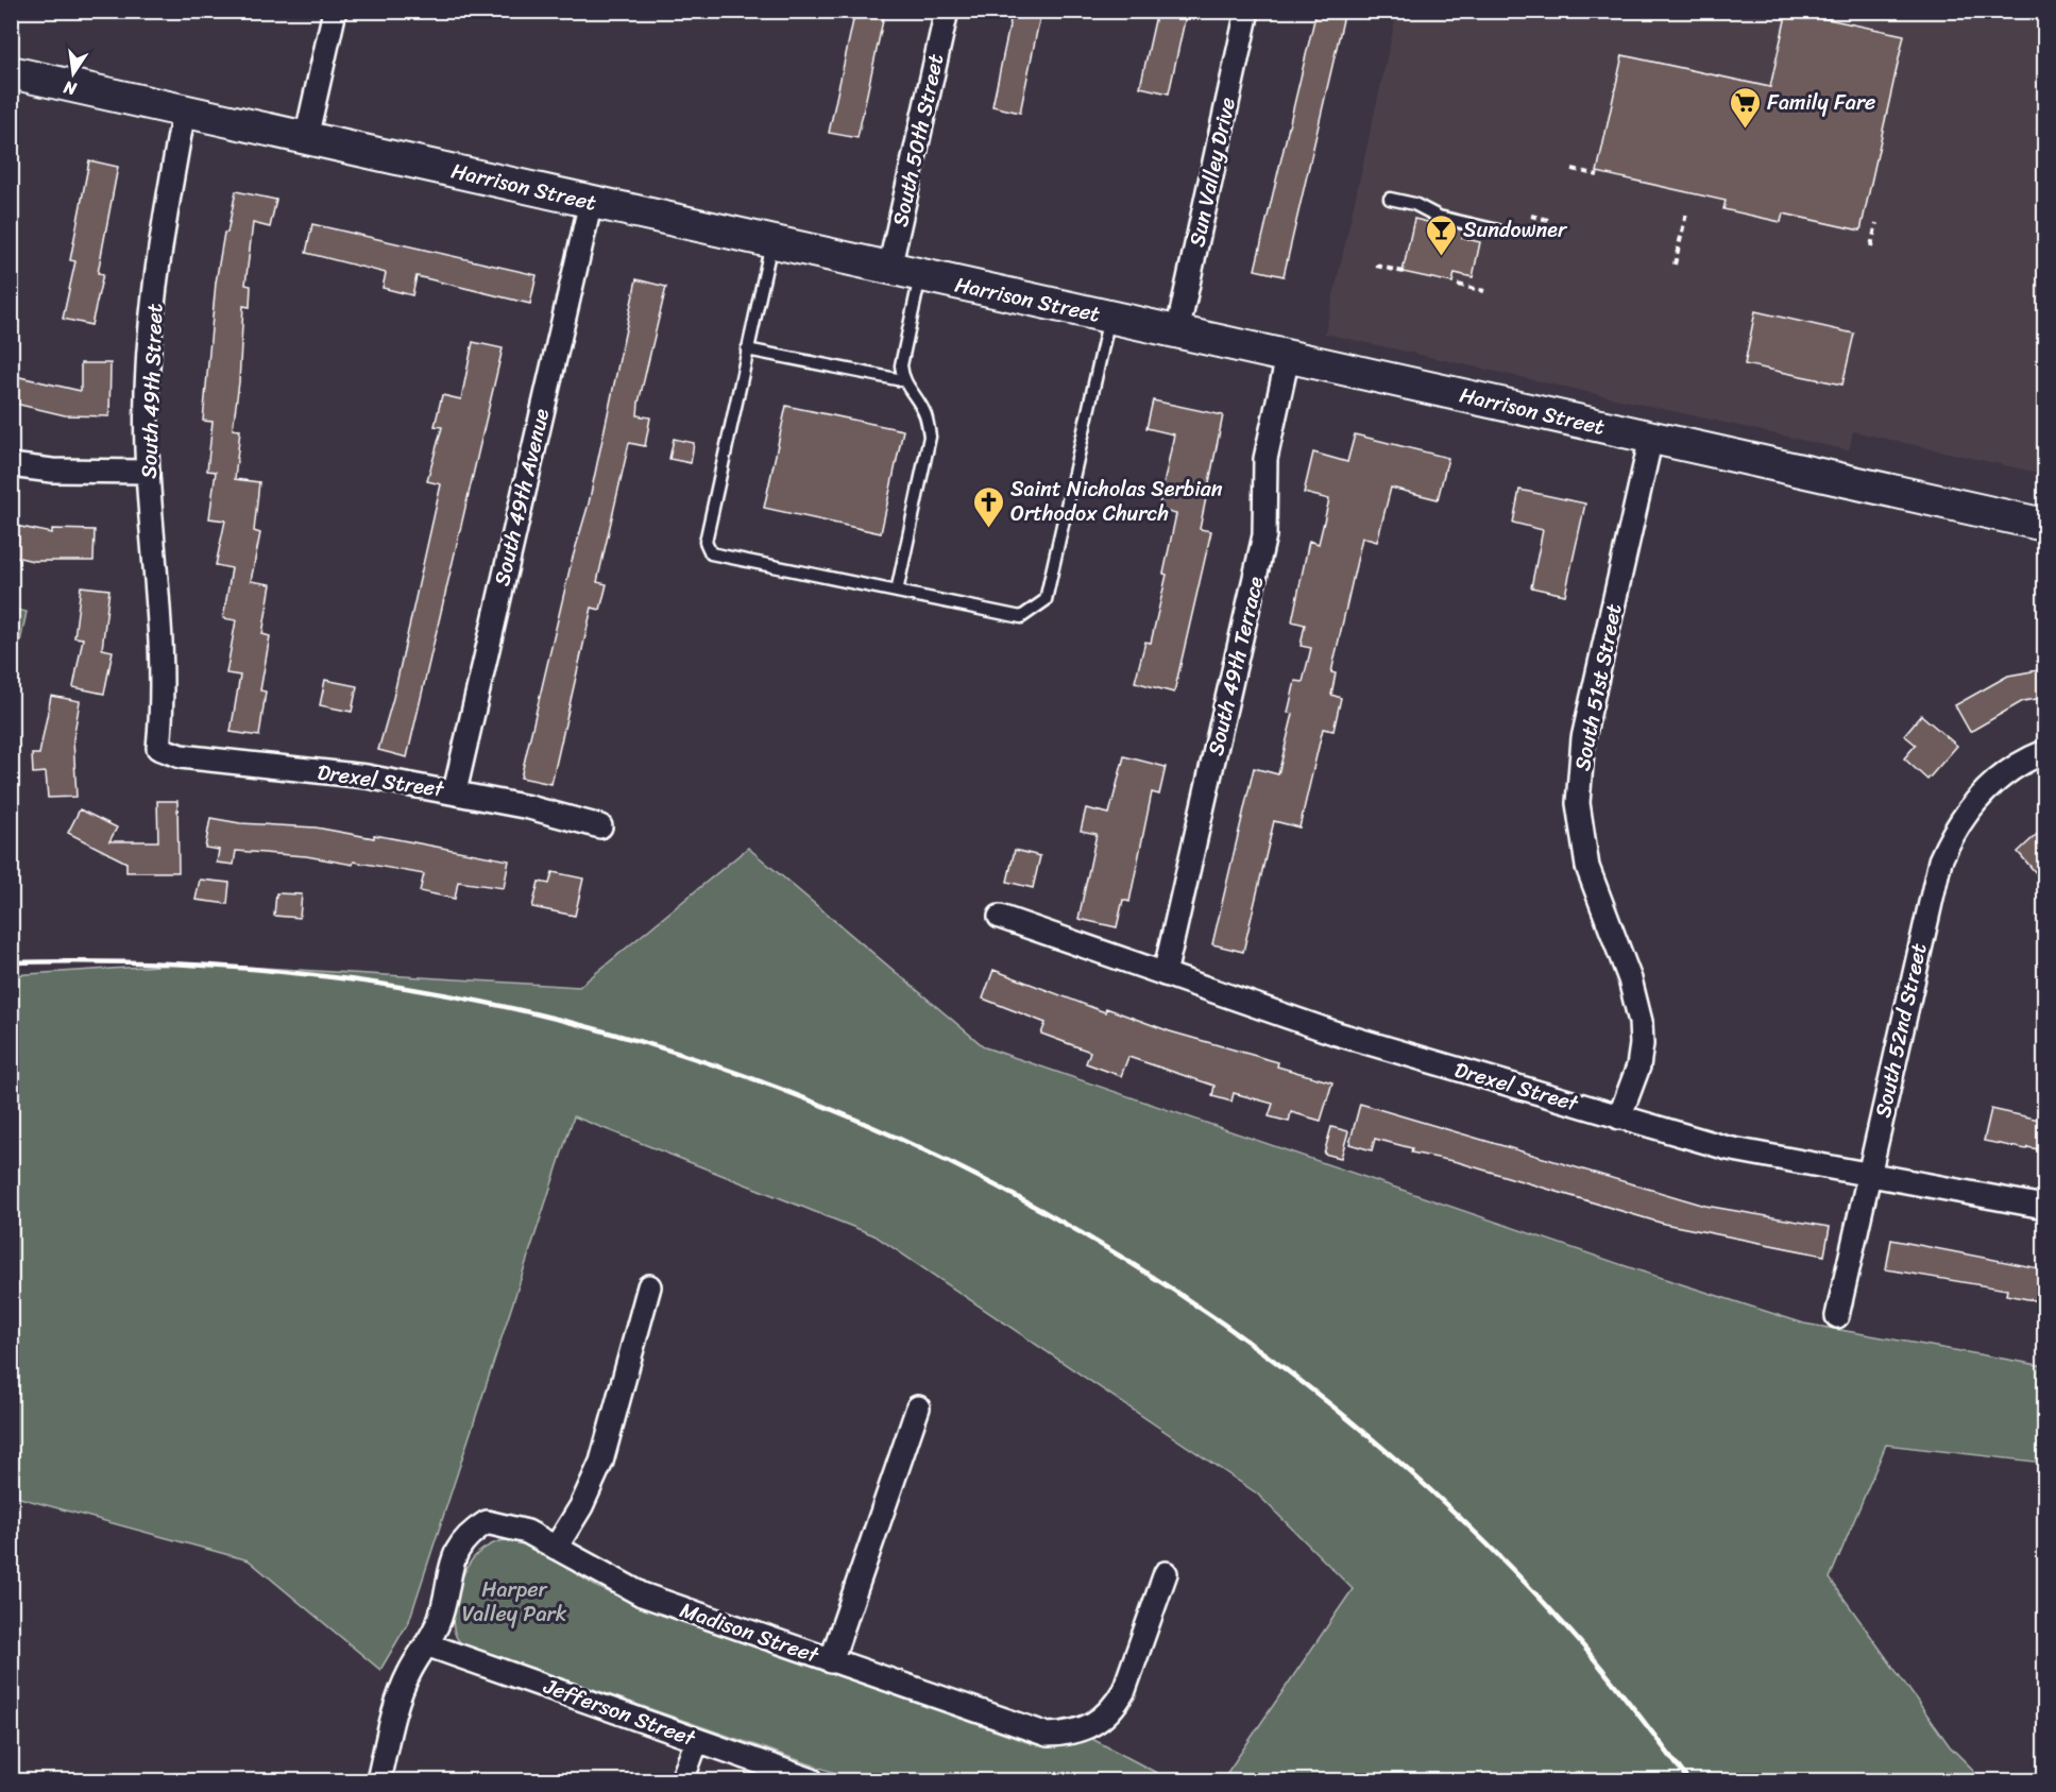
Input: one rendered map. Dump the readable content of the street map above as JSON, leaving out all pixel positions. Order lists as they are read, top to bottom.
{
  "streets": {
    "main road": ["Harrison Street"],
    "street": [
      "South 50th Street",
      "Sun Valley Drive",
      "South 49th Street",
      "South 49th Avenue",
      "South 49th Terrace",
      "South 51st Street",
      "Drexel Street",
      "South 52nd Street",
      "Madison Street",
      "Jefferson Street"
    ]
  },
  "crossings": [
    ["South 50th Street", "Harrison Street"],
    ["Sun Valley Drive", "Harrison Street"],
    ["Harrison Street", "South 49th Street"],
    ["Harrison Street", "South 49th Avenue"],
    ["Harrison Street", "South 49th Terrace"],
    ["Harrison Street", "South 51st Street"],
    ["South 49th Street", "Drexel Street"],
    ["South 49th Avenue", "Drexel Street"],
    ["South 49th Terrace", "Drexel Street"],
    ["South 51st Street", "Drexel Street"],
    ["Drexel Street", "South 52nd Street"],
    ["Madison Street", "Jefferson Street"]
  ],
  "parks": ["Harper Valley Park"],
  "places": {
    "supermarket": ["Family Fare"],
    "bar": ["Sundowner"],
    "church": ["Saint Nicholas Serbian Orthodox Church"]
  },
  "north": "bottom"
}
